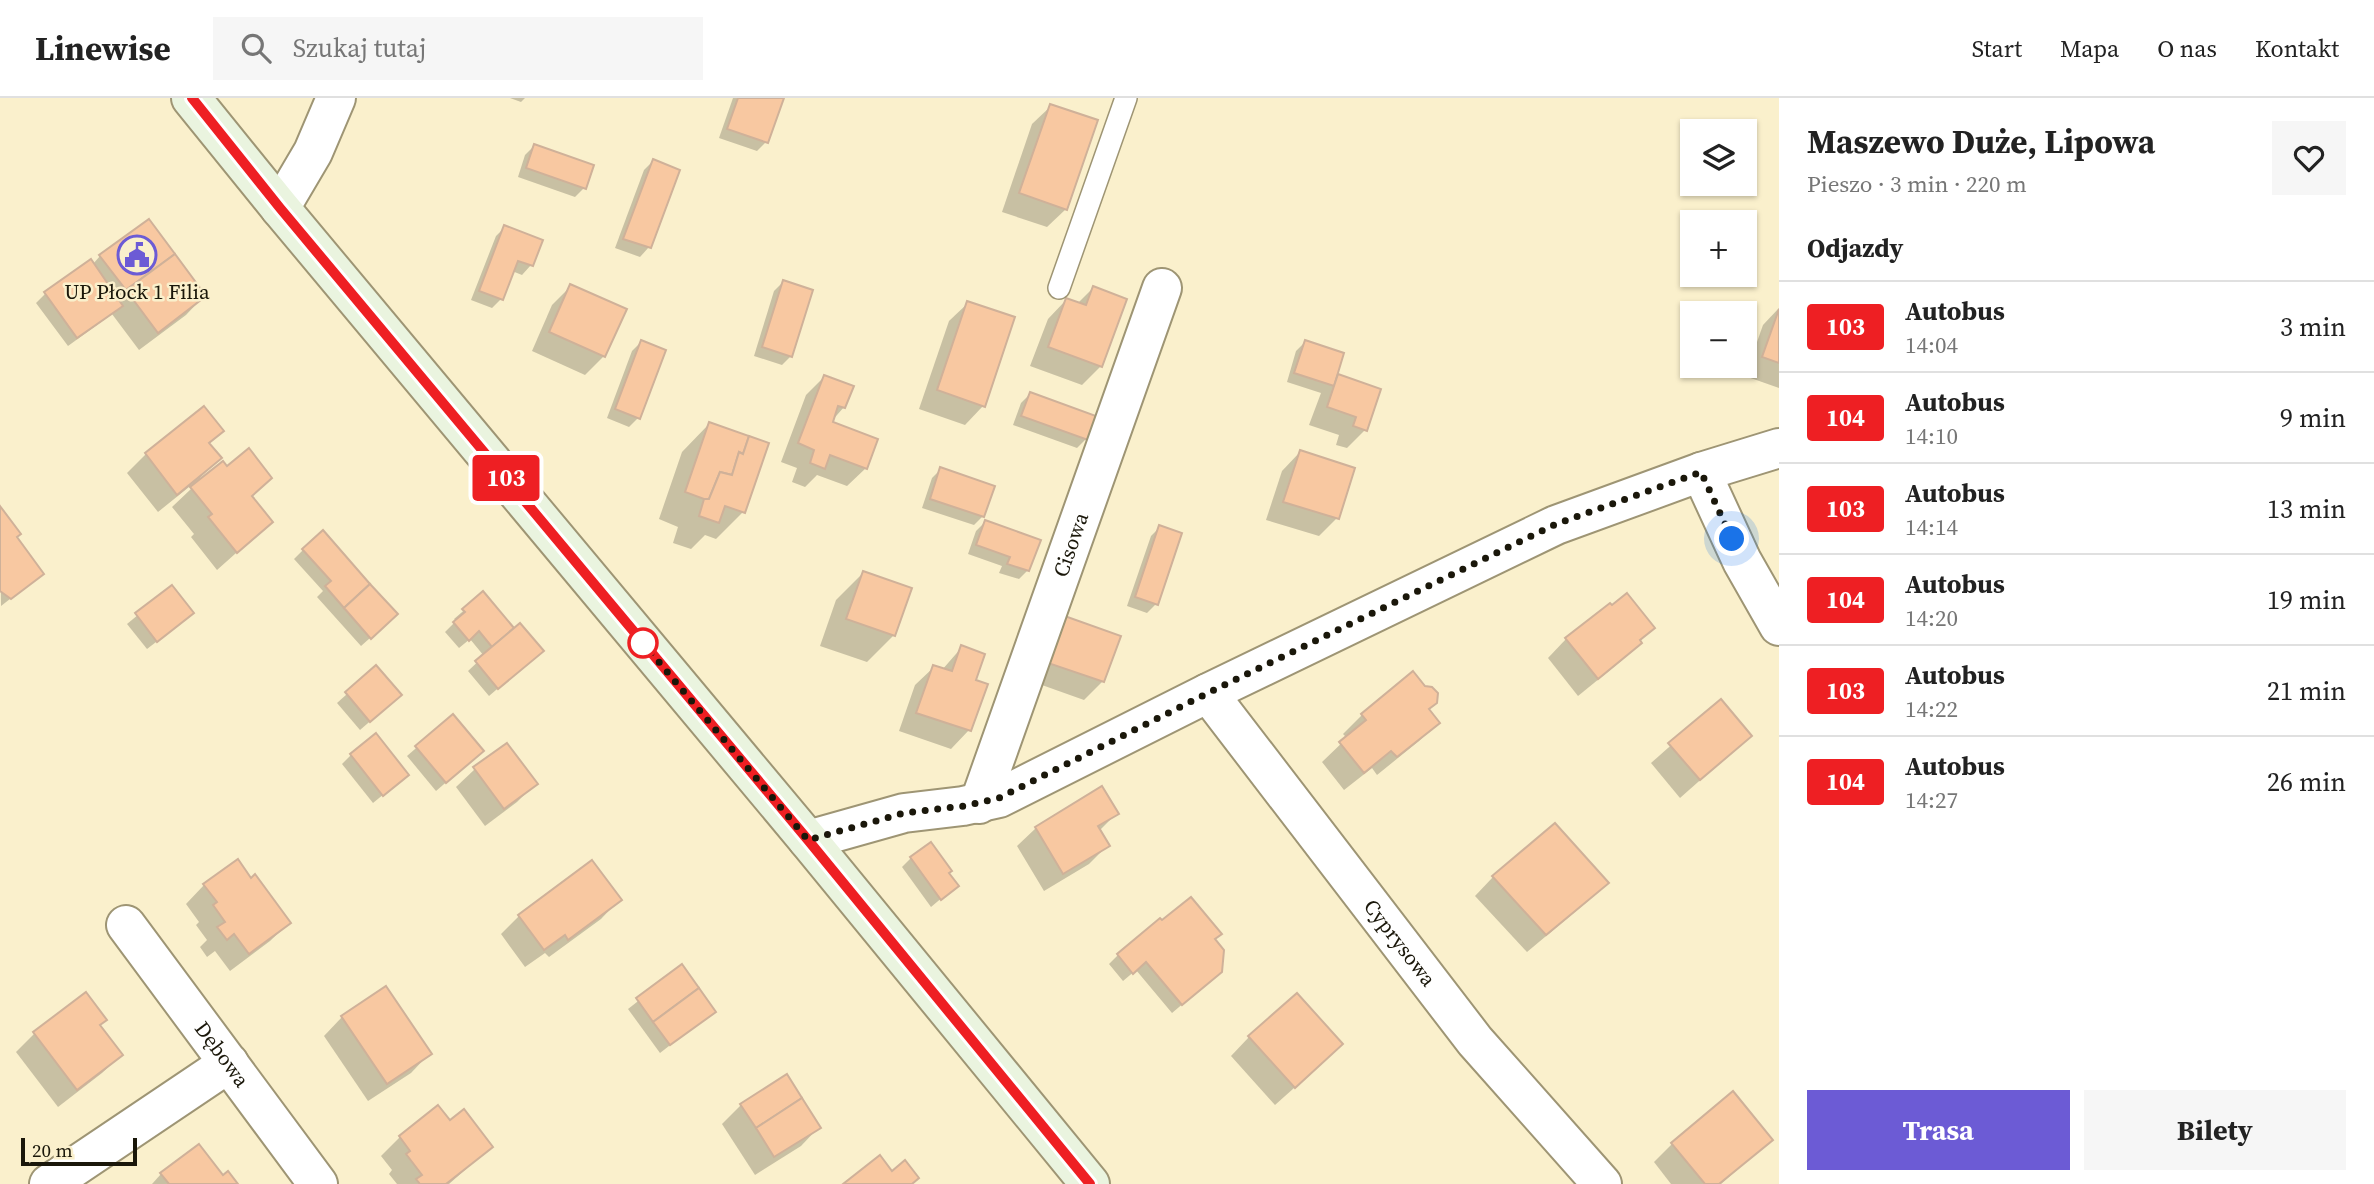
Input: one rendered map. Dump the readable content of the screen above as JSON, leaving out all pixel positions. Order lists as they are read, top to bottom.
{
  "streets": {
    "street": ["Cisowa", "Cyprysowa", "Dębowa"]
  },
  "places": {
    "public building": ["UP Płock 1 Filia"]
  },
  "lines": ["bus line 103"],
  "scale_bar": "20 m",
  "page": {
    "header": "Linewise",
    "search": "Szukaj tutaj",
    "nav": [
      "Start",
      "Mapa",
      "O nas",
      "Kontakt"
    ],
    "on_map": "103",
    "heading": [
      ["Maszewo Duże, Lipowa", "Pieszo · 3 min · 220 m"],
      "Odjazdy"
    ],
    "map_buttons": ["+", "−"],
    "list": [
      {
        "mark": "103",
        "name": "Autobus",
        "note": "14:04",
        "value": "3 min"
      },
      {
        "mark": "104",
        "name": "Autobus",
        "note": "14:10",
        "value": "9 min"
      },
      {
        "mark": "103",
        "name": "Autobus",
        "note": "14:14",
        "value": "13 min"
      },
      {
        "mark": "104",
        "name": "Autobus",
        "note": "14:20",
        "value": "19 min"
      },
      {
        "mark": "103",
        "name": "Autobus",
        "note": "14:22",
        "value": "21 min"
      },
      {
        "mark": "104",
        "name": "Autobus",
        "note": "14:27",
        "value": "26 min"
      }
    ],
    "buttons": ["Trasa", "Bilety"],
    "scale": "20 m"
  }
}
